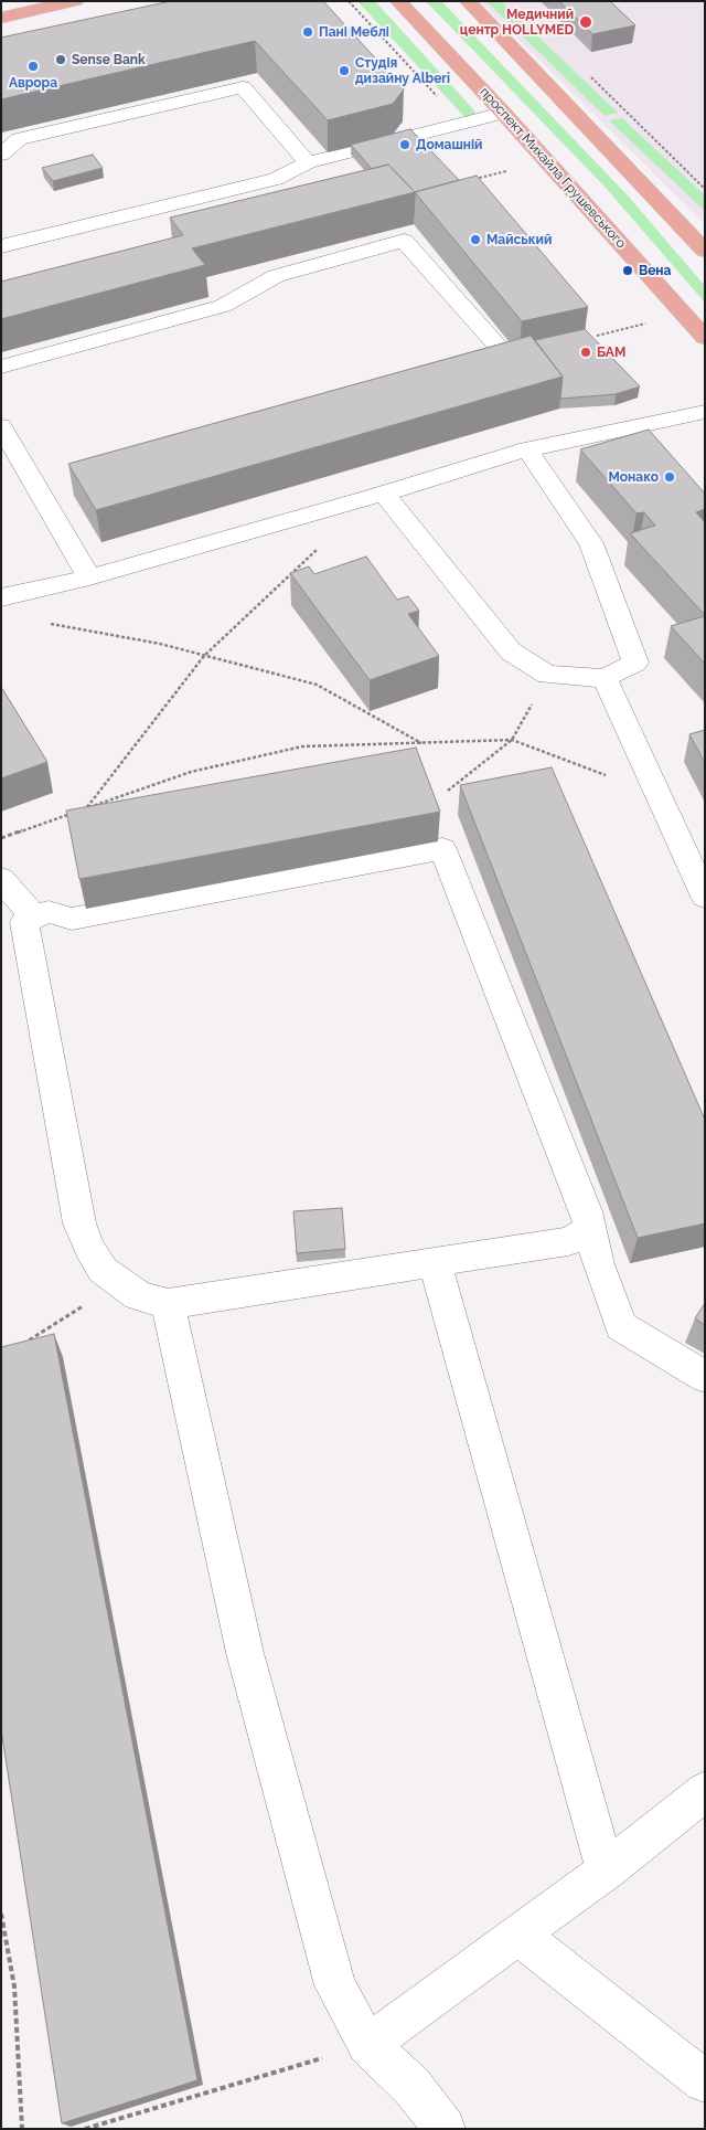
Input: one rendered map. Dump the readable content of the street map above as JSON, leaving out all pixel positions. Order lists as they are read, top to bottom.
{
  "streets": {
    "main road": ["проспект Михайла Грушевського"]
  },
  "places": [
    "Медичний центр HOLLYMED",
    "Пані Меблі",
    "Sense Bank",
    "Аврора",
    "Студія дизайну Alberi",
    "Домашній",
    "Майський",
    "Вена",
    "БАМ",
    "Монако"
  ]
}
